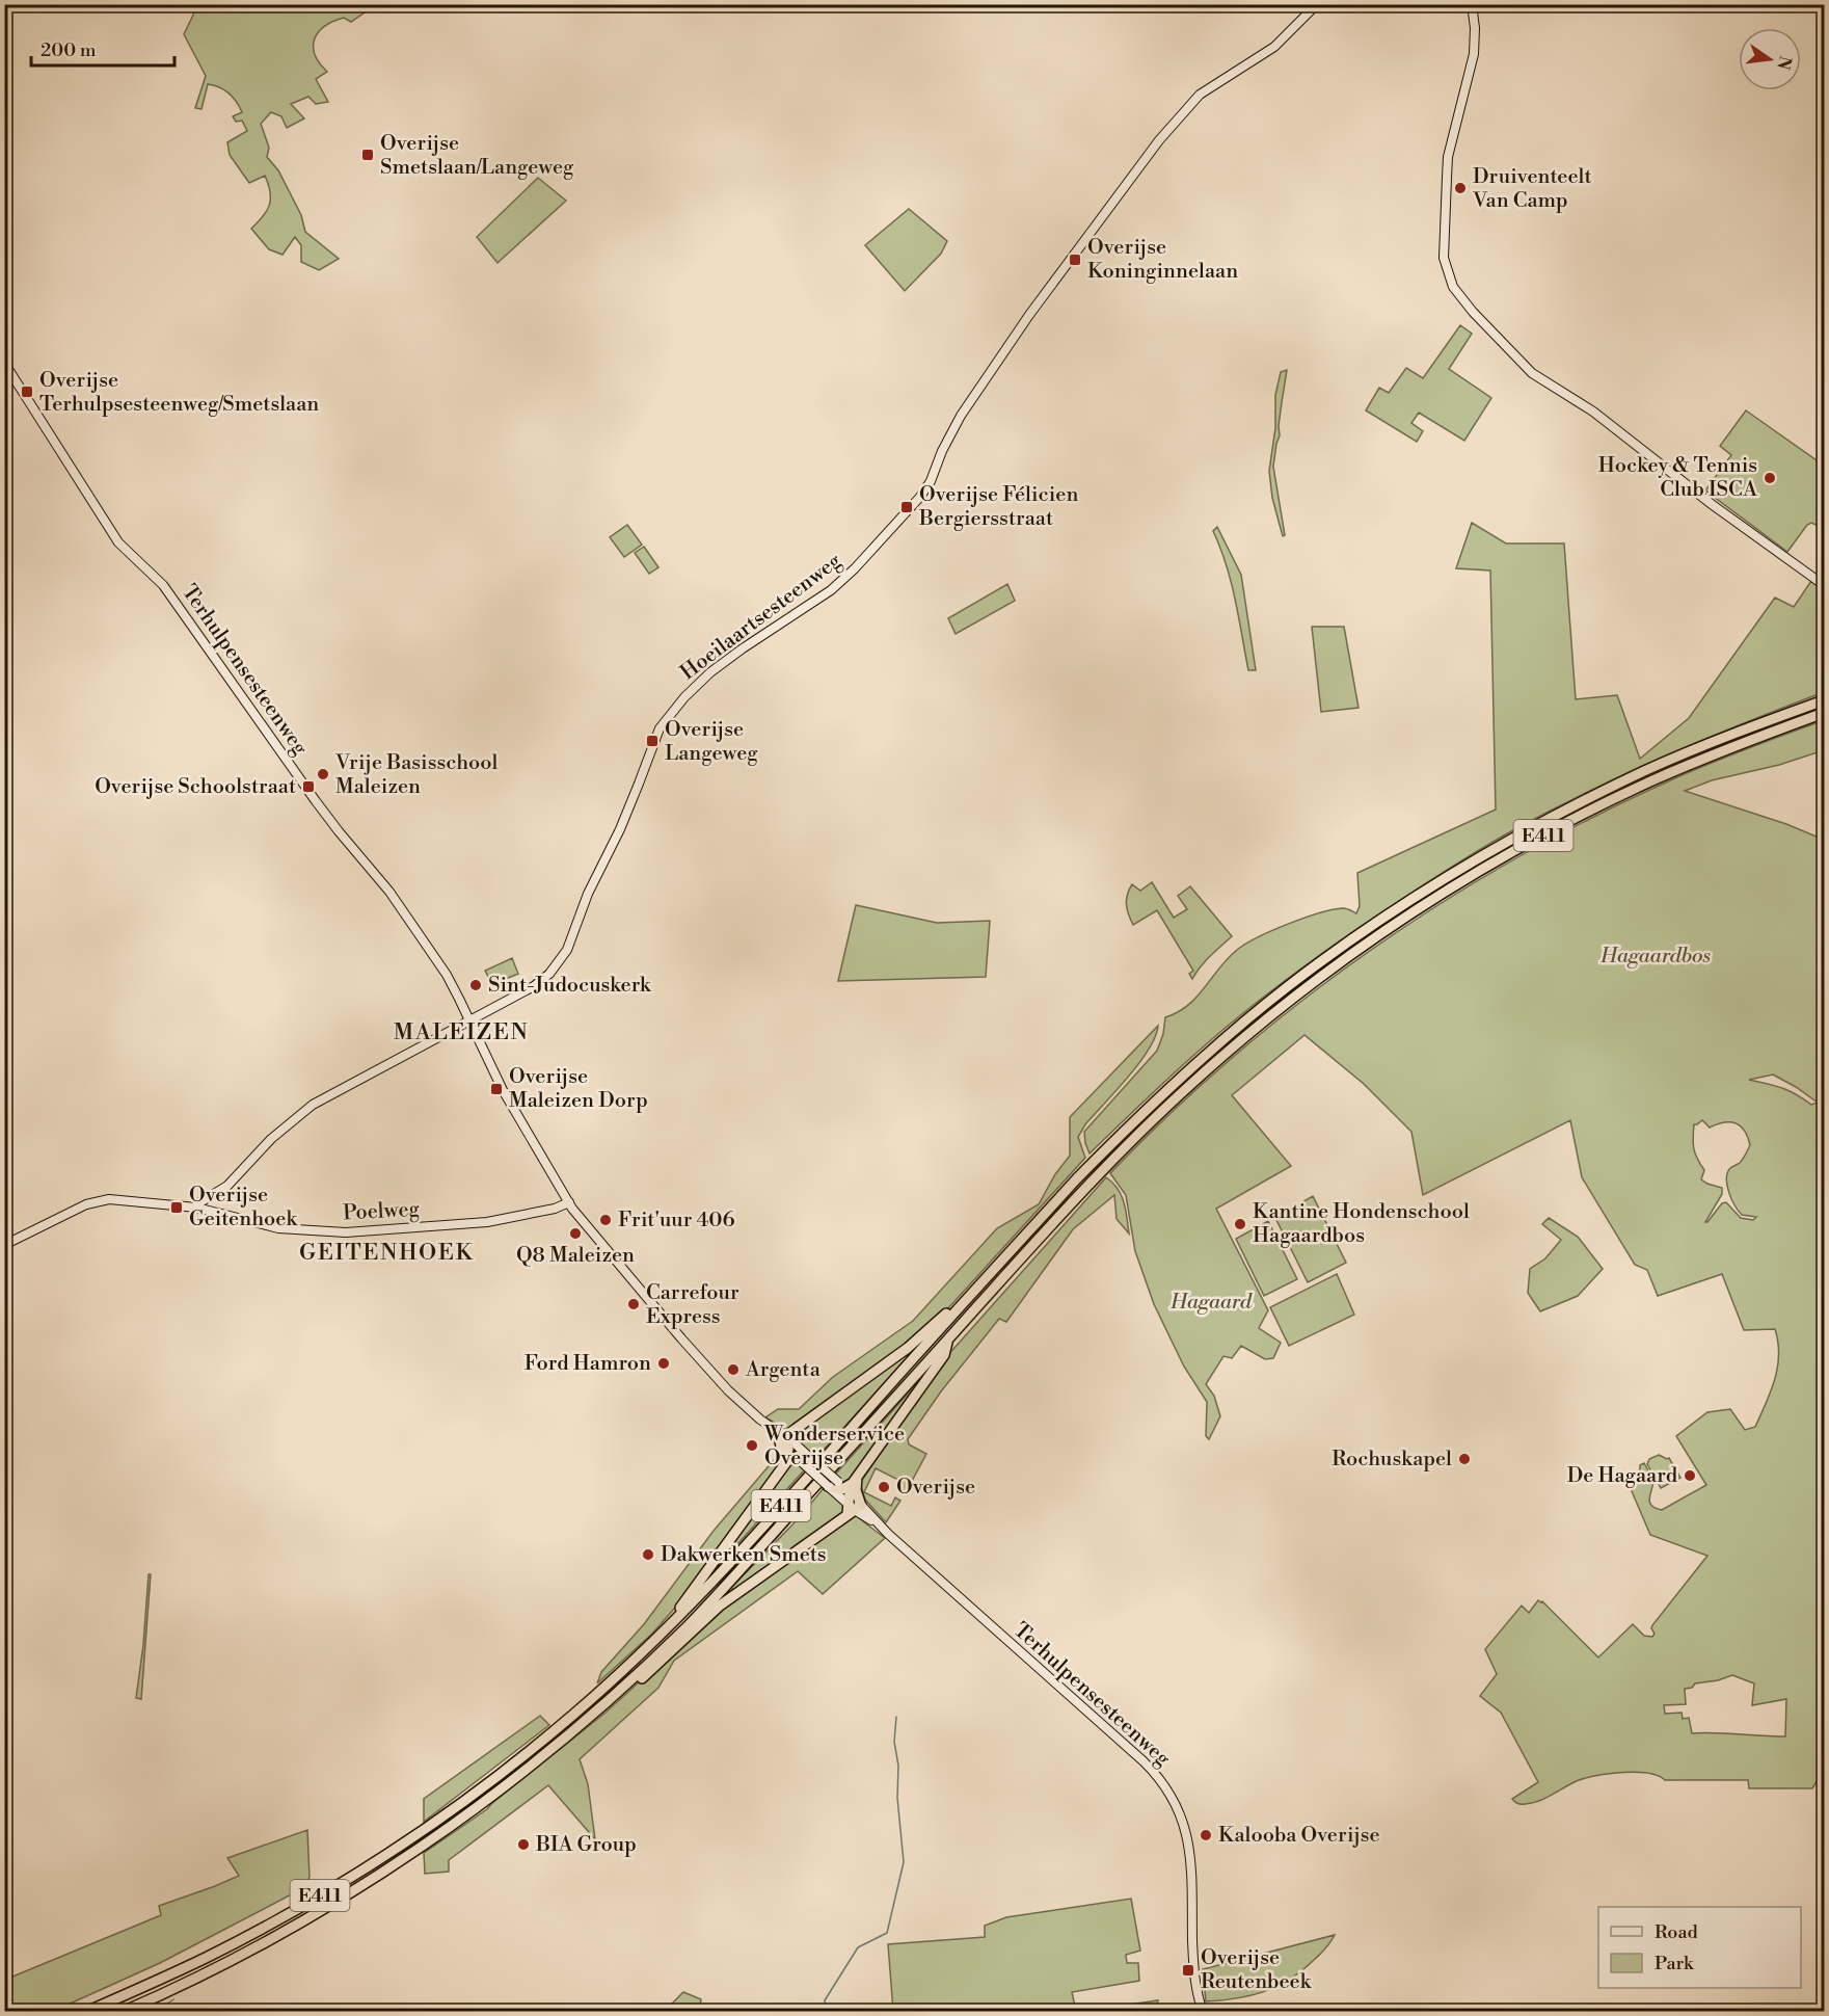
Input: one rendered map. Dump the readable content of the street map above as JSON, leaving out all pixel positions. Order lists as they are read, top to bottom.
{
  "streets": {
    "highway": ["E411"],
    "street": ["Hoeilaartsesteenweg", "Terhulpensesteenweg", "Poelweg"]
  },
  "crossings": [
    ["Hoeilaartsesteenweg", "Terhulpensesteenweg"],
    ["Hoeilaartsesteenweg", "Poelweg"],
    ["Terhulpensesteenweg", "Poelweg"]
  ],
  "districts": ["MALEIZEN", "GEITENHOEK"],
  "parks": ["Hagaardbos", "Hagaard"],
  "places": {
    "transit": [
      "Overijse Smetslaan/Langeweg",
      "Overijse Koninginnelaan",
      "Overijse Terhulpsesteenweg/Smetslaan",
      "Overijse Félicien Bergiersstraat",
      "Overijse Langeweg",
      "Overijse Schoolstraat",
      "Overijse Maleizen Dorp",
      "Overijse Geitenhoek",
      "Overijse Reutenbeek"
    ],
    "other": [
      "Druiventeelt Van Camp",
      "Hockey & Tennis Club ISCA",
      "Vrije Basisschool Maleizen",
      "Sint-Judocuskerk",
      "Frit'uur 406",
      "Kantine Hondenschool Hagaardbos",
      "Q8 Maleizen",
      "Carrefour Express",
      "Ford Hamron",
      "Argenta",
      "Wonderservice Overijse",
      "Rochuskapel",
      "De Hagaard",
      "Overijse",
      "Dakwerken Smets",
      "Kalooba Overijse",
      "BIA Group"
    ]
  },
  "legend": ["Road", "Park"],
  "scale_bar": "200 m",
  "north": "right"
}
